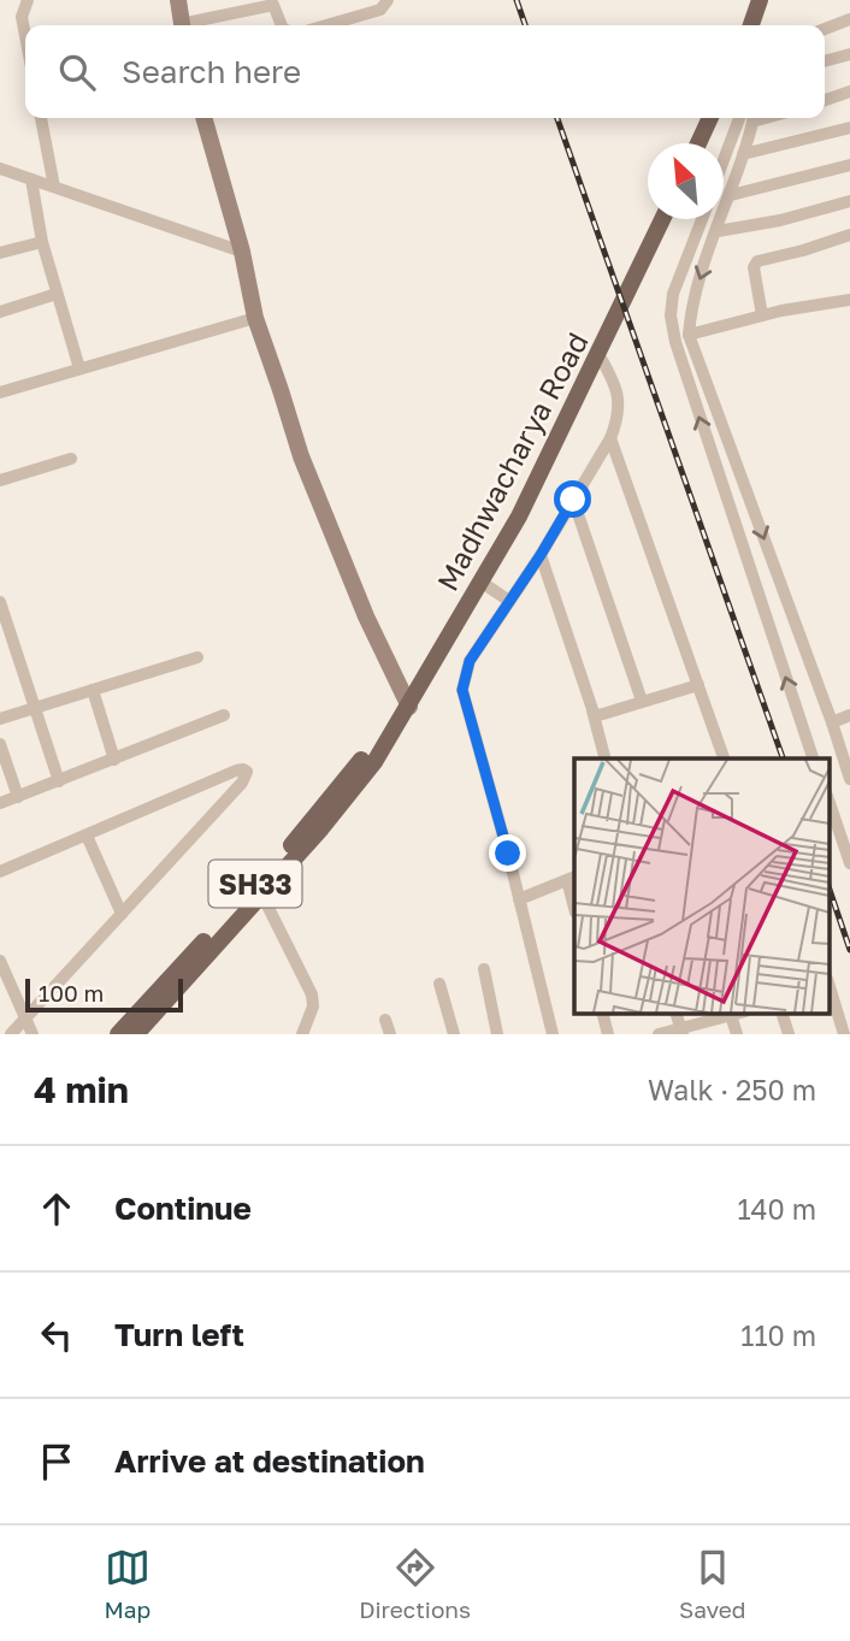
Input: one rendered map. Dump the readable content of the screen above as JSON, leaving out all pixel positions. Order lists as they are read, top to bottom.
{
  "streets": {
    "main road": ["Madhwacharya Road", "SH33"]
  },
  "scale_bar": "100 m",
  "north": "top left",
  "page": {
    "search": "Search here",
    "scale": "100 m",
    "heading": ["4 min", "Walk · 250 m"],
    "list": [
      ["Continue", "140 m"],
      ["Turn left", "110 m"],
      "Arrive at destination"
    ],
    "nav": ["Map", "Directions", "Saved"]
  }
}
